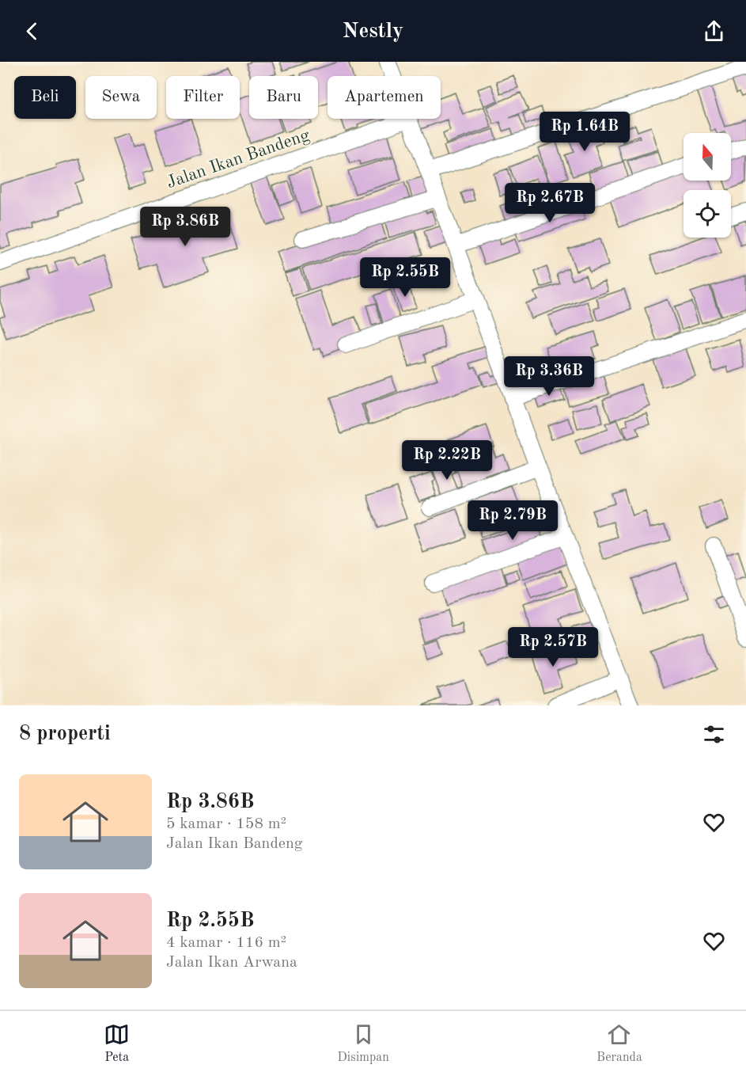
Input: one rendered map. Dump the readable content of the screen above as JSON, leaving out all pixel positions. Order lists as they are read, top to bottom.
{
  "streets": {
    "street": ["Jalan Ikan Bandeng"]
  },
  "north": "top",
  "page": {
    "header": "Nestly",
    "chip": [
      "Beli",
      "Sewa",
      "Filter",
      "Baru",
      "Apartemen"
    ],
    "price": [
      "Rp 1.64B",
      "Rp 2.67B",
      "Rp 3.86B",
      "Rp 2.55B",
      "Rp 3.36B",
      "Rp 2.22B",
      "Rp 2.79B",
      "Rp 2.57B"
    ],
    "heading": "8 properti",
    "list": [
      {
        "name": "Rp 3.86B",
        "note": "5 kamar · 158 m² · Jalan Ikan Bandeng"
      },
      {
        "name": "Rp 2.55B",
        "note": "4 kamar · 116 m² · Jalan Ikan Arwana"
      }
    ],
    "tabs": ["Peta", "Disimpan", "Beranda"]
  }
}
